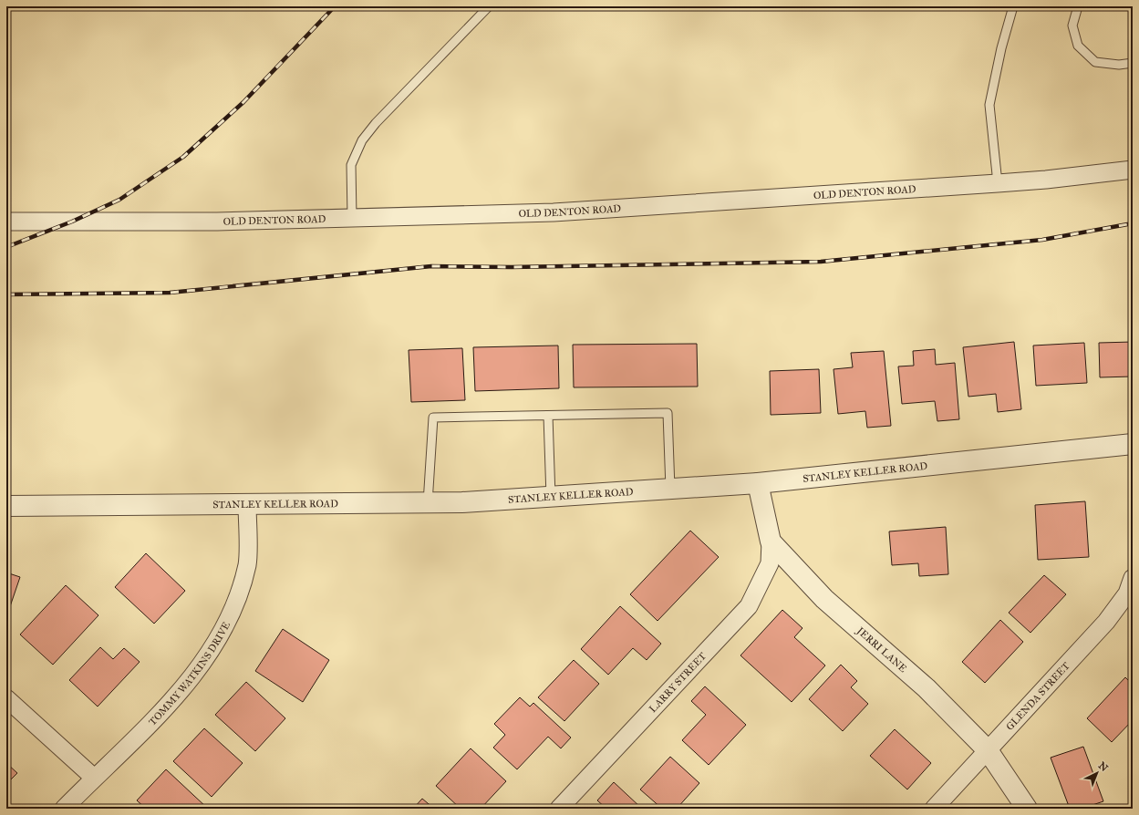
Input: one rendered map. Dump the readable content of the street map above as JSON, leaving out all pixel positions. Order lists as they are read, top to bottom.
{
  "streets": {
    "street": [
      "OLD DENTON ROAD",
      "STANLEY KELLER ROAD",
      "JERRI LANE",
      "TOMMY WATKINS DRIVE",
      "LARRY STREET",
      "GLENDA STREET"
    ]
  },
  "crossings": [
    ["STANLEY KELLER ROAD", "TOMMY WATKINS DRIVE"],
    ["JERRI LANE", "LARRY STREET"],
    ["JERRI LANE", "GLENDA STREET"]
  ],
  "north": "top right"
}
